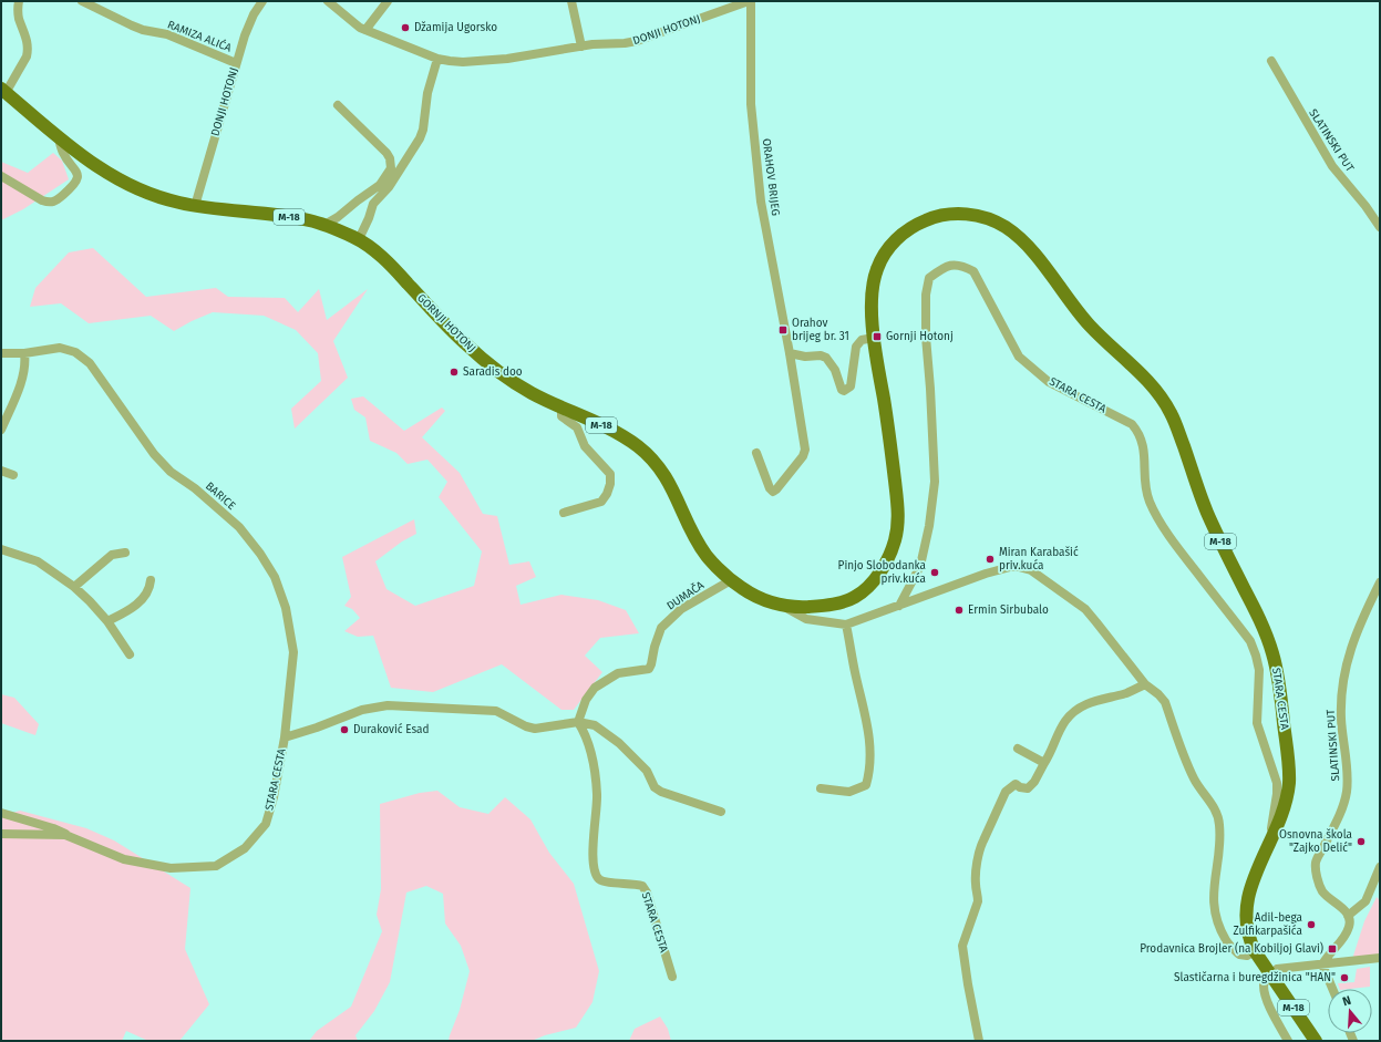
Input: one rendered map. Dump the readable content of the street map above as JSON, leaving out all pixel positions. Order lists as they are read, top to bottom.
{
  "streets": {
    "main road": ["M-18", "GORNJI HOTONJ", "STARA CESTA"],
    "street": [
      "DONJI HOTONJ",
      "RAMIZA ALIĆA",
      "SLATINSKI PUT",
      "ORAHOV BRIJEG",
      "BARICE",
      "DUMAČA"
    ]
  },
  "crossings": [
    ["DONJI HOTONJ", "RAMIZA ALIĆA"],
    ["DONJI HOTONJ", "ORAHOV BRIJEG"],
    ["DONJI HOTONJ", "M-18"],
    ["M-18", "GORNJI HOTONJ"],
    ["M-18", "STARA CESTA"],
    ["GORNJI HOTONJ", "STARA CESTA"],
    ["GORNJI HOTONJ", "DUMAČA"],
    ["STARA CESTA", "BARICE"],
    ["STARA CESTA", "DUMAČA"]
  ],
  "places": {
    "other": [
      "Džamija Ugorsko",
      "Saradis doo",
      "Miran Karabašić priv.kuća",
      "Pinjo Slobodanka priv.kuća",
      "Ermin Sirbubalo",
      "Duraković Esad",
      "Osnovna škola \"Zajko Delić\"",
      "Adil-bega Zulfikarpašića",
      "Slastičarna i buregdžinica \"HAN\""
    ],
    "transit": ["Orahov brijeg br. 31", "Gornji Hotonj", "Prodavnica Brojler (na Kobiljoj Glavi)"]
  },
  "north": "top"
}
